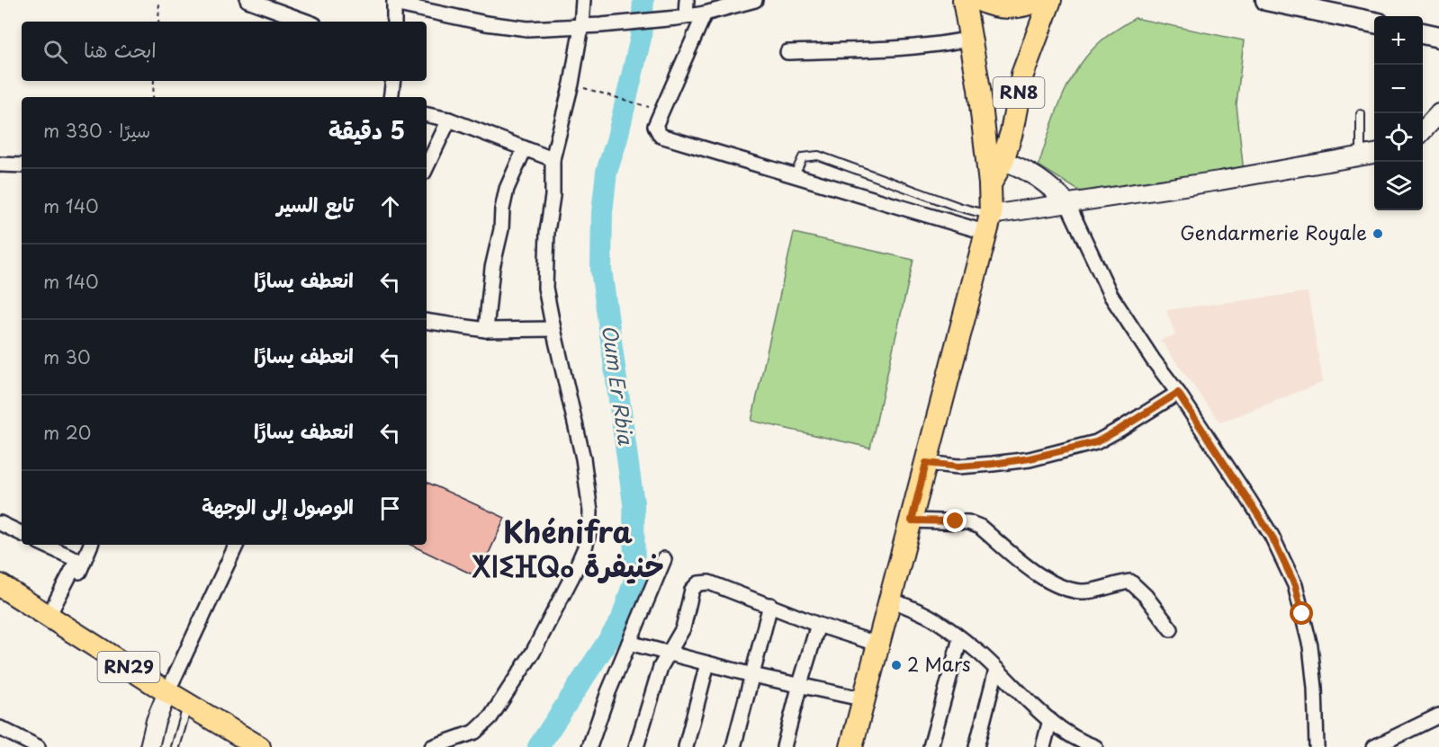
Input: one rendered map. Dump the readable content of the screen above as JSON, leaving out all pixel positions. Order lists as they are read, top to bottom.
{
  "streets": {
    "main road": ["RN8", "RN29"]
  },
  "districts": ["Khénifra ⵅⵏⵉⴼⵕⴰ خنيفرة"],
  "water": ["Oum Er Rbia"],
  "places": ["Gendarmerie Royale", "2 Mars"],
  "page": {
    "map_buttons": ["+", "−"],
    "search": "ابحث هنا",
    "heading": ["5 دقيقة", "سيرًا · 330 m"],
    "list": [
      ["تابع السير", "140 m"],
      ["انعطف يسارًا", "140 m"],
      ["انعطف يسارًا", "30 m"],
      ["انعطف يسارًا", "20 m"],
      "الوصول إلى الوجهة"
    ]
  }
}
